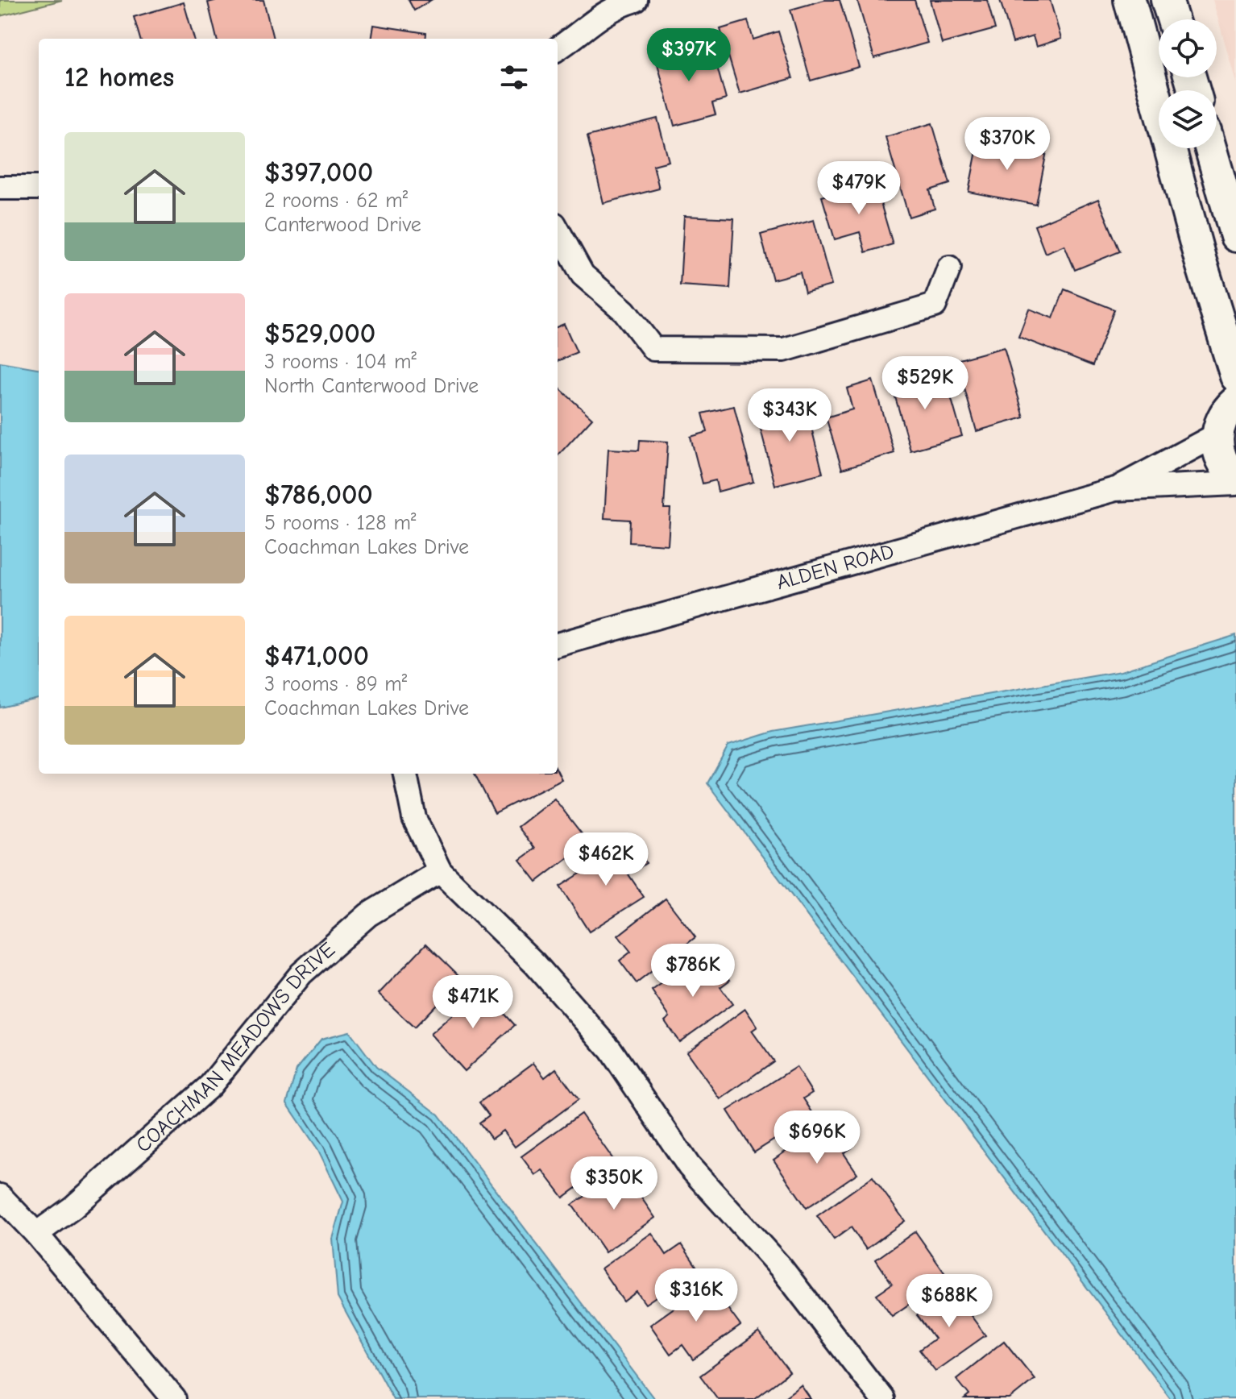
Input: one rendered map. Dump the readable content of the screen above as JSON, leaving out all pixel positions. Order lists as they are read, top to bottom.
{
  "streets": {
    "street": ["ALDEN ROAD", "COACHMAN MEADOWS DRIVE"]
  },
  "page": {
    "price": [
      "$397K",
      "$370K",
      "$479K",
      "$529K",
      "$343K",
      "$462K",
      "$786K",
      "$471K",
      "$696K",
      "$350K",
      "$316K",
      "$688K"
    ],
    "heading": "12 homes",
    "list": [
      {
        "name": "$397,000",
        "note": "2 rooms · 62 m² · Canterwood Drive"
      },
      {
        "name": "$529,000",
        "note": "3 rooms · 104 m² · North Canterwood Drive"
      },
      {
        "name": "$786,000",
        "note": "5 rooms · 128 m² · Coachman Lakes Drive"
      },
      {
        "name": "$471,000",
        "note": "3 rooms · 89 m² · Coachman Lakes Drive"
      }
    ]
  }
}
